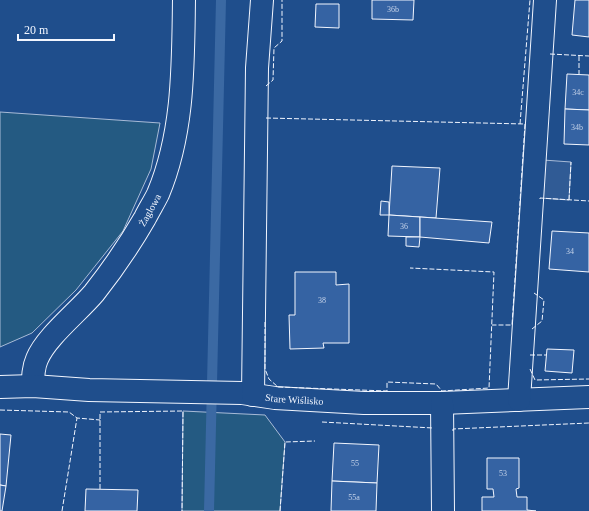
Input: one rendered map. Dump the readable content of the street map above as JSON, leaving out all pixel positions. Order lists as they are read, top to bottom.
{
  "streets": {
    "street": ["Żaglowa", "Stare Wiślisko"]
  },
  "crossings": [
    ["Żaglowa", "Stare Wiślisko"]
  ],
  "house_numbers": [
    "36b",
    "34c",
    "34b",
    "36",
    "34",
    "38",
    "55",
    "53",
    "55a"
  ],
  "scale_bar": "20 m"
}
